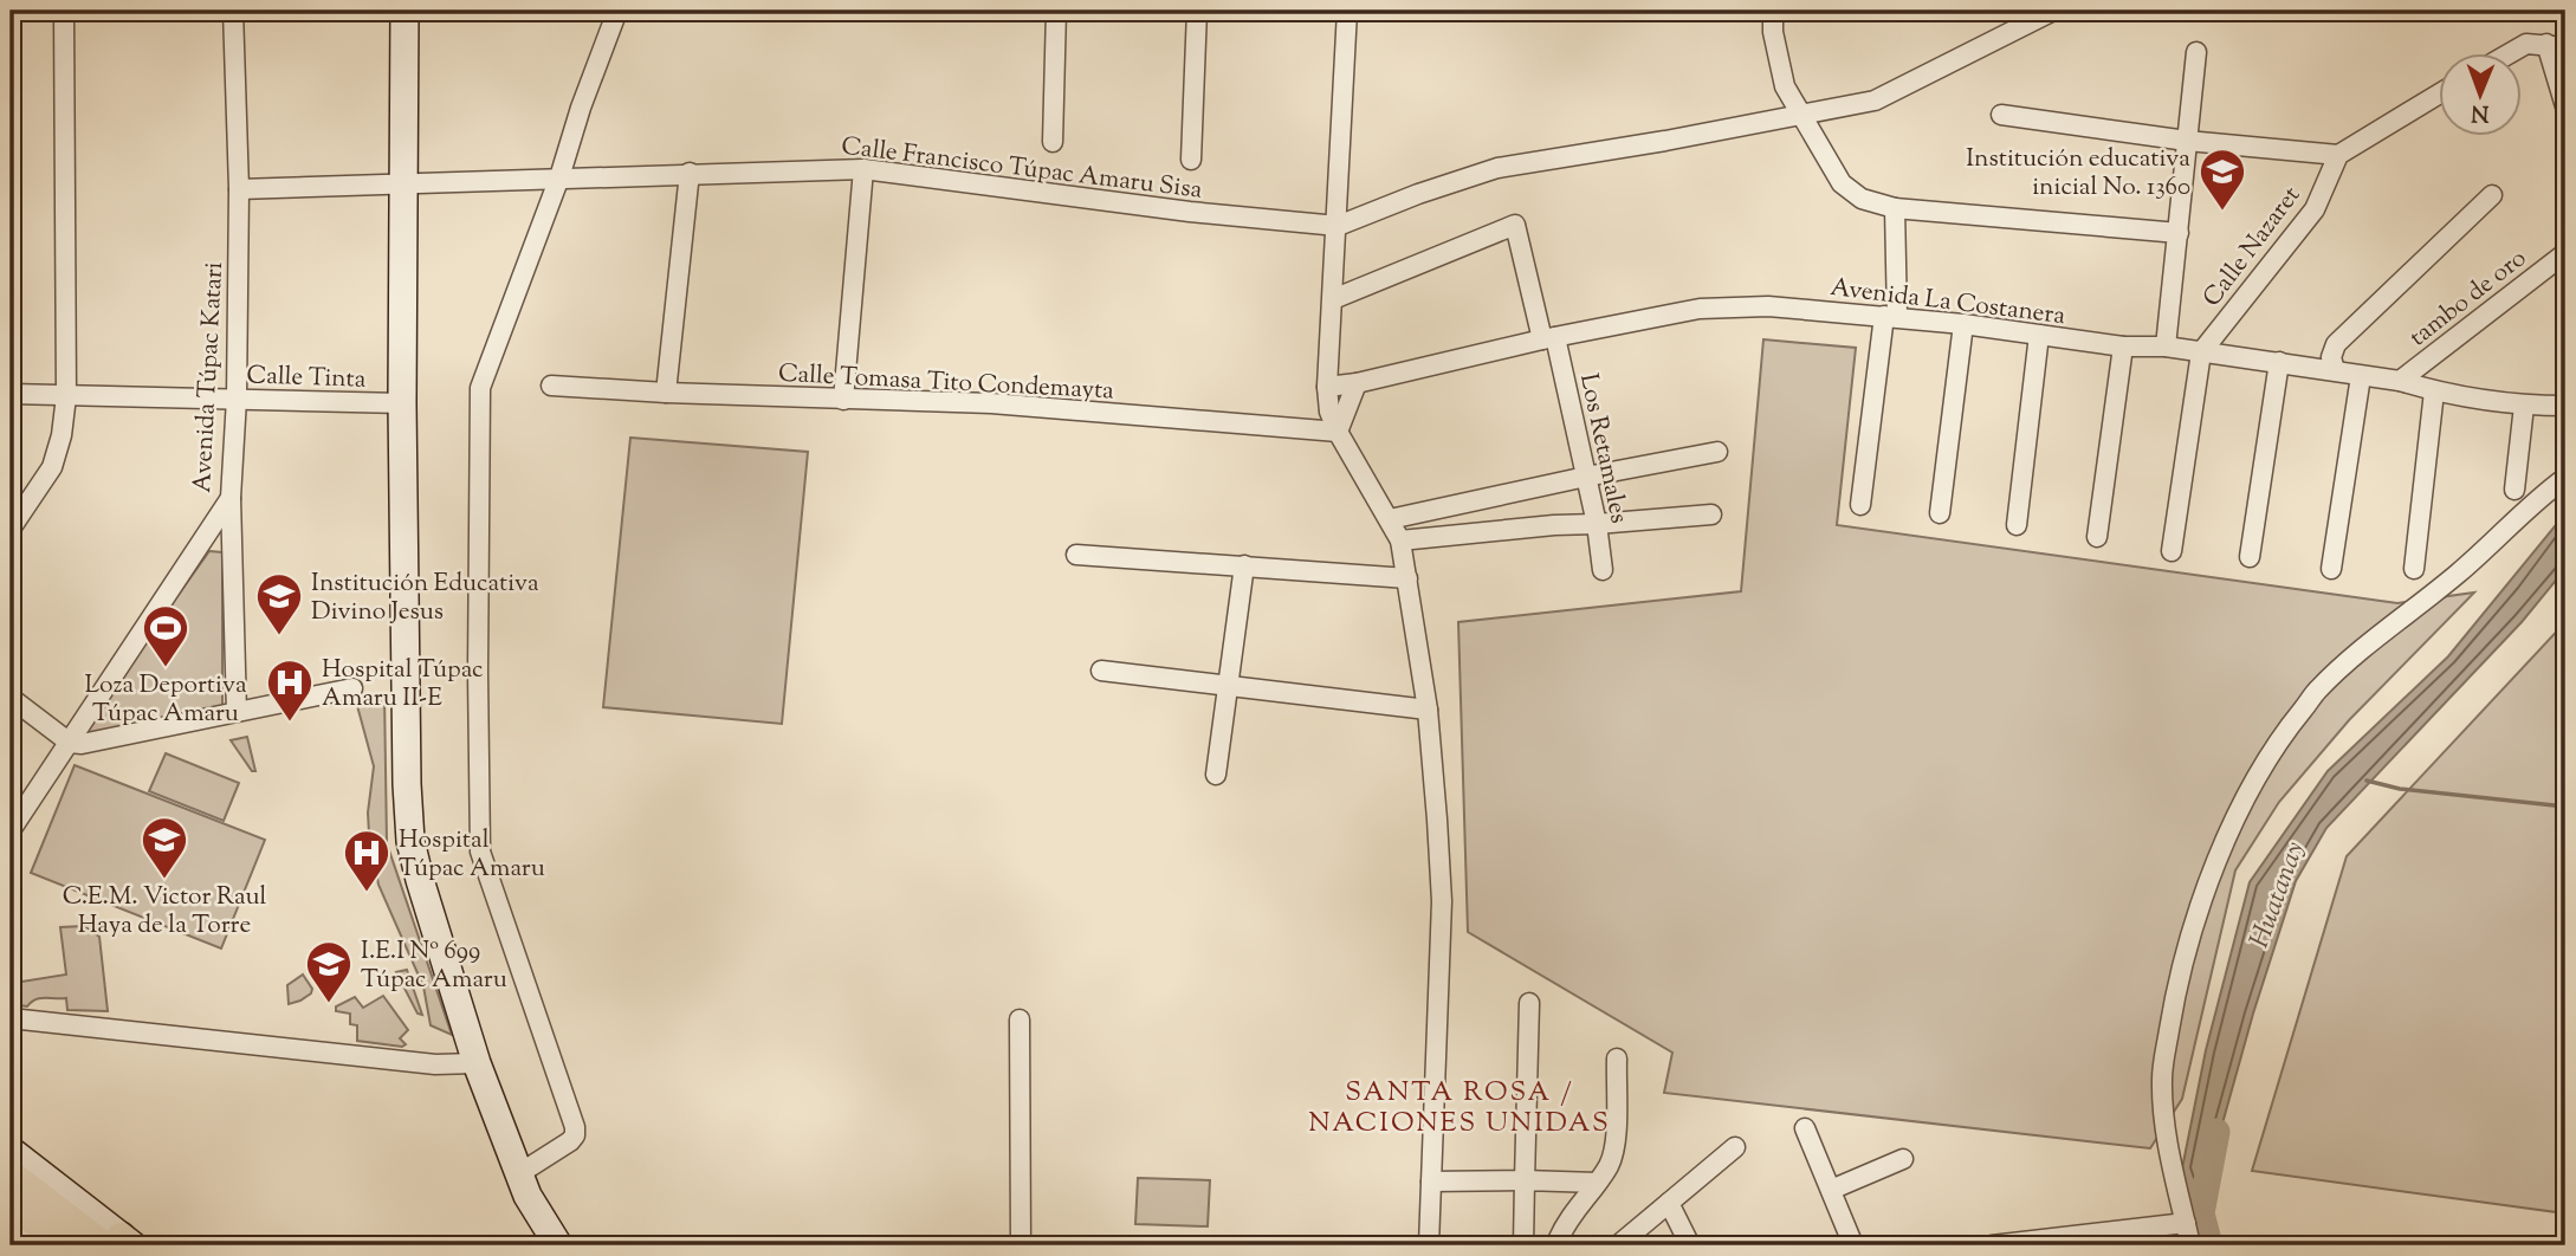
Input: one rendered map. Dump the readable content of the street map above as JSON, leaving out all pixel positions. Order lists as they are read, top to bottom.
{
  "streets": {
    "street": [
      "Calle Francisco Túpac Amaru Sisa",
      "Calle Nazaret",
      "tambo de oro",
      "Avenida La Costanera",
      "Calle Tinta",
      "Avenida Túpac Katari",
      "Calle Tomasa Tito Condemayta",
      "Los Retamales"
    ]
  },
  "crossings": [
    ["Calle Francisco Túpac Amaru Sisa", "Avenida Túpac Katari"],
    ["Calle Nazaret", "Avenida La Costanera"],
    ["tambo de oro", "Avenida La Costanera"],
    ["Avenida La Costanera", "Los Retamales"],
    ["Calle Tinta", "Avenida Túpac Katari"]
  ],
  "districts": ["SANTA ROSA / NACIONES UNIDAS"],
  "water": ["Huatanay"],
  "places": {
    "school or university": [
      "Institución educativa inicial No. 1360",
      "Institución Educativa Divino Jesus",
      "C.E.M. Victor Raul Haya de la Torre",
      "I.E.I Nº 699 Túpac Amaru"
    ],
    "sports": ["Loza Deportiva Túpac Amaru"],
    "hospital": ["Hospital Túpac Amaru II-E", "Hospital Túpac Amaru"]
  },
  "north": "bottom"
}
